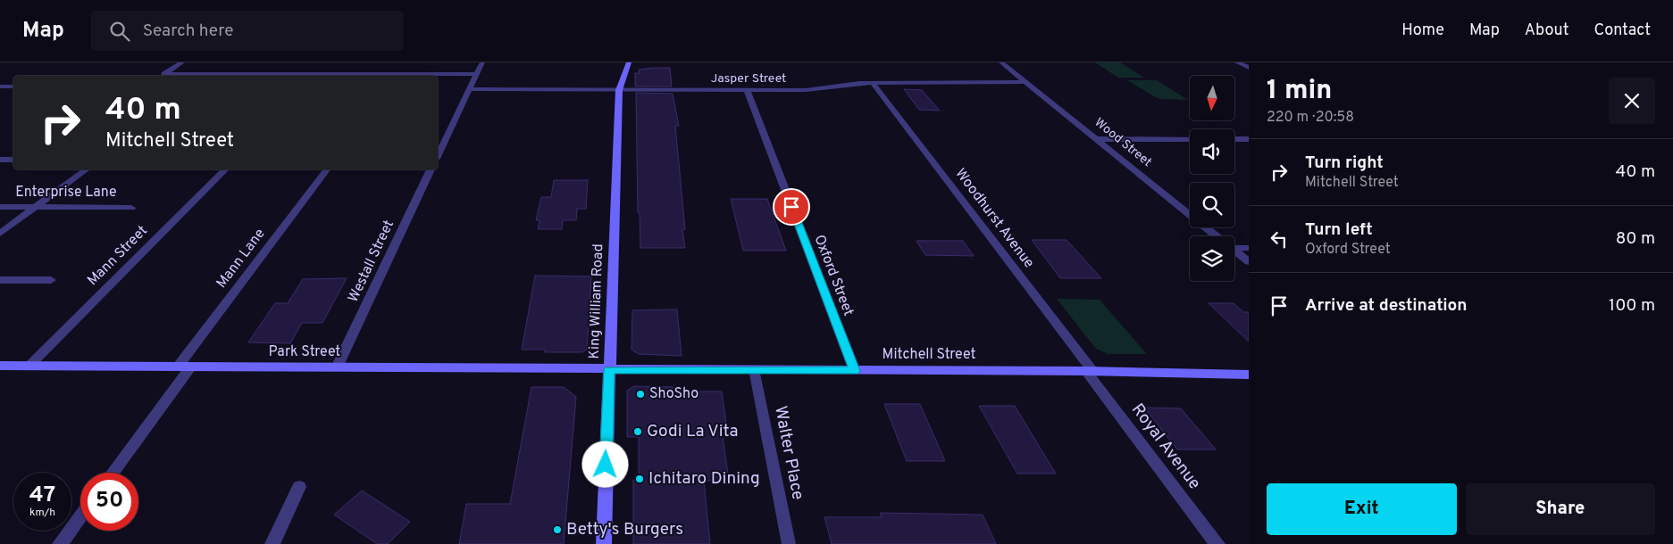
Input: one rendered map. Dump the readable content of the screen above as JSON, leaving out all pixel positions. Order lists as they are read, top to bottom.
{
  "streets": {
    "street": [
      "Jasper Street",
      "Wood Street",
      "Enterprise Lane",
      "Woodhurst Avenue",
      "Mann Street",
      "Mann Lane",
      "Westall Street",
      "Oxford Street",
      "King William Road",
      "Park Street",
      "Mitchell Street",
      "Royal Avenue"
    ],
    "lane": ["Walter Place"]
  },
  "crossings": [
    ["Jasper Street", "Wood Street"],
    ["Jasper Street", "Woodhurst Avenue"],
    ["Jasper Street", "Oxford Street"],
    ["Jasper Street", "King William Road"],
    ["Woodhurst Avenue", "Mitchell Street"],
    ["Woodhurst Avenue", "Royal Avenue"],
    ["Mann Street", "Park Street"],
    ["Mann Lane", "Park Street"],
    ["Westall Street", "Park Street"],
    ["Oxford Street", "Mitchell Street"],
    ["King William Road", "Park Street"],
    ["King William Road", "Mitchell Street"],
    ["Park Street", "Mitchell Street"],
    ["Mitchell Street", "Royal Avenue"],
    ["Mitchell Street", "Walter Place"]
  ],
  "places": [
    "ShoSho",
    "Godi La Vita",
    "Ichitaro Dining",
    "Betty's Burgers"
  ],
  "north": "bottom",
  "page": {
    "header": "Map",
    "search": "Search here",
    "nav": [
      "Home",
      "Map",
      "About",
      "Contact"
    ],
    "heading": ["1 min", "220 m · 20:58"],
    "turn": ["40 m", "Mitchell Street"],
    "list": [
      {
        "name": "Turn right",
        "note": "Mitchell Street",
        "value": "40 m"
      },
      {
        "name": "Turn left",
        "note": "Oxford Street",
        "value": "80 m"
      },
      {
        "name": "Arrive at destination",
        "value": "100 m"
      }
    ],
    "speed": "47 km/h",
    "limit": "50",
    "buttons": ["Exit", "Share"]
  }
}
